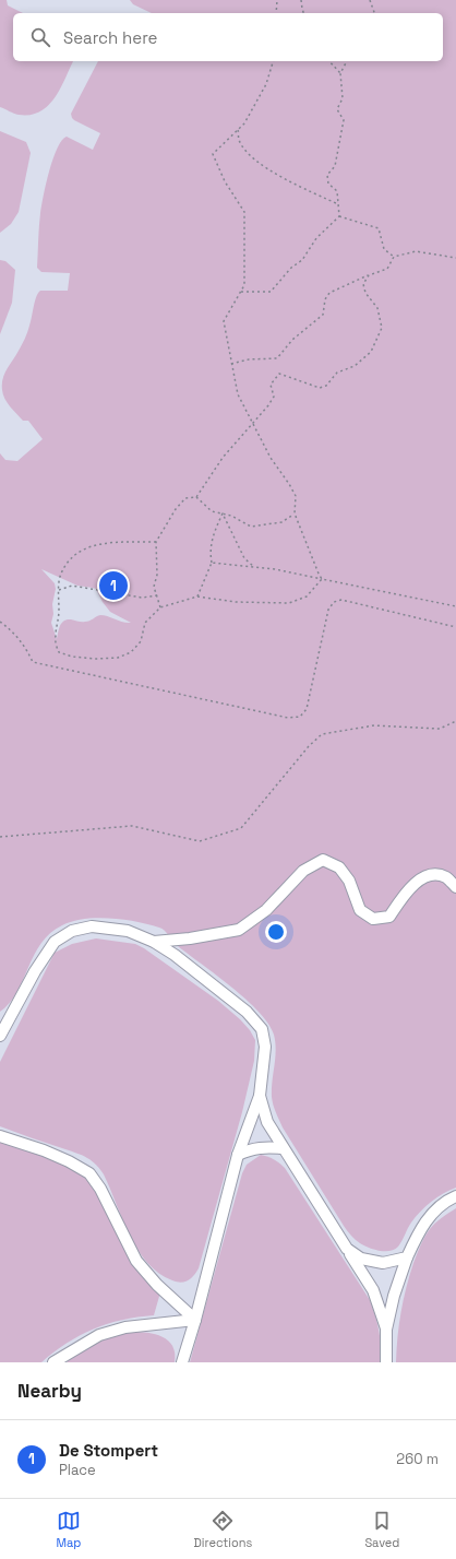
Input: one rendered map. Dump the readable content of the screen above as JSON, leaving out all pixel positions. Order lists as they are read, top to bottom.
{
  "page": {
    "search": "Search here",
    "pins": "1",
    "heading": "Nearby",
    "list": [
      {
        "mark": "1",
        "name": "De Stompert",
        "note": "Place",
        "value": "260 m"
      }
    ],
    "nav": ["Map", "Directions", "Saved"]
  }
}
